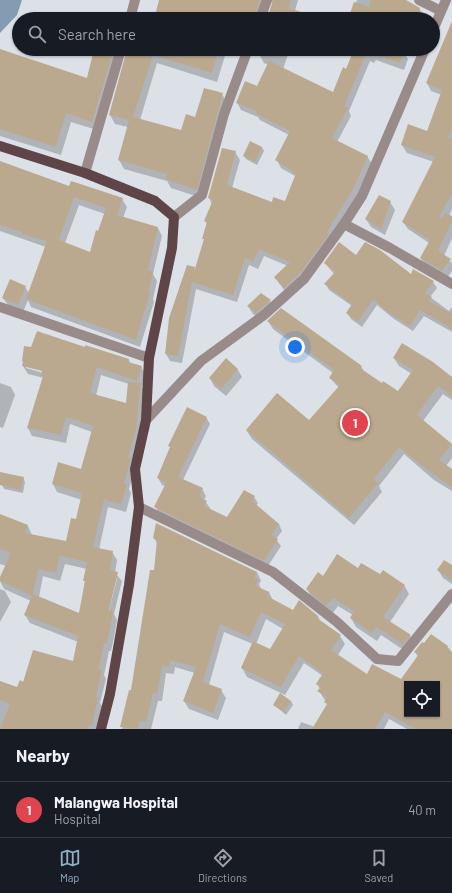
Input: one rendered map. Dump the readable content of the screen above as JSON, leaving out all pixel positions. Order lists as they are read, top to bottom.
{
  "page": {
    "search": "Search here",
    "pins": "1",
    "heading": "Nearby",
    "list": [
      {
        "mark": "1",
        "name": "Malangwa Hospital",
        "note": "Hospital",
        "value": "40 m"
      }
    ],
    "nav": ["Map", "Directions", "Saved"]
  }
}
